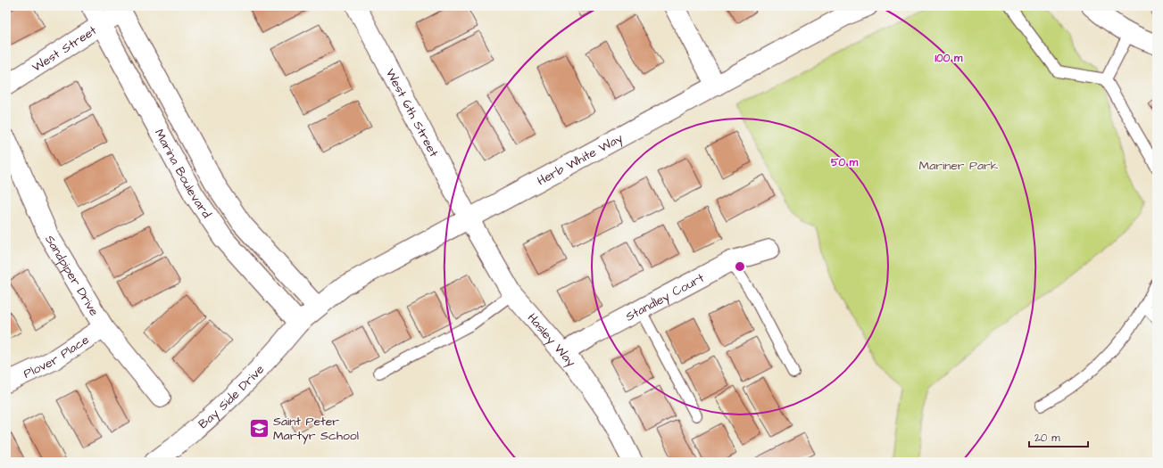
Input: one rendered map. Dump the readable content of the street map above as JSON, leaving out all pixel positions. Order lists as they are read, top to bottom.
{
  "streets": {
    "street": [
      "West Street",
      "West 6th Street",
      "Herb White Way",
      "Marina Boulevard",
      "Sandpiper Drive",
      "Standley Court",
      "Hasley Way",
      "Plover Place",
      "Bay Side Drive"
    ]
  },
  "crossings": [
    ["West Street", "Marina Boulevard"],
    ["West 6th Street", "Herb White Way"],
    ["West 6th Street", "Hasley Way"],
    ["Herb White Way", "Marina Boulevard"],
    ["Herb White Way", "Hasley Way"],
    ["Herb White Way", "Bay Side Drive"],
    ["Marina Boulevard", "Bay Side Drive"],
    ["Sandpiper Drive", "Plover Place"],
    ["Standley Court", "Hasley Way"]
  ],
  "parks": ["Mariner Park"],
  "places": {
    "school or university": ["Saint Peter Martyr School"]
  },
  "scale_bar": "20 m",
  "rings": ["100 m", "50 m"]
}
